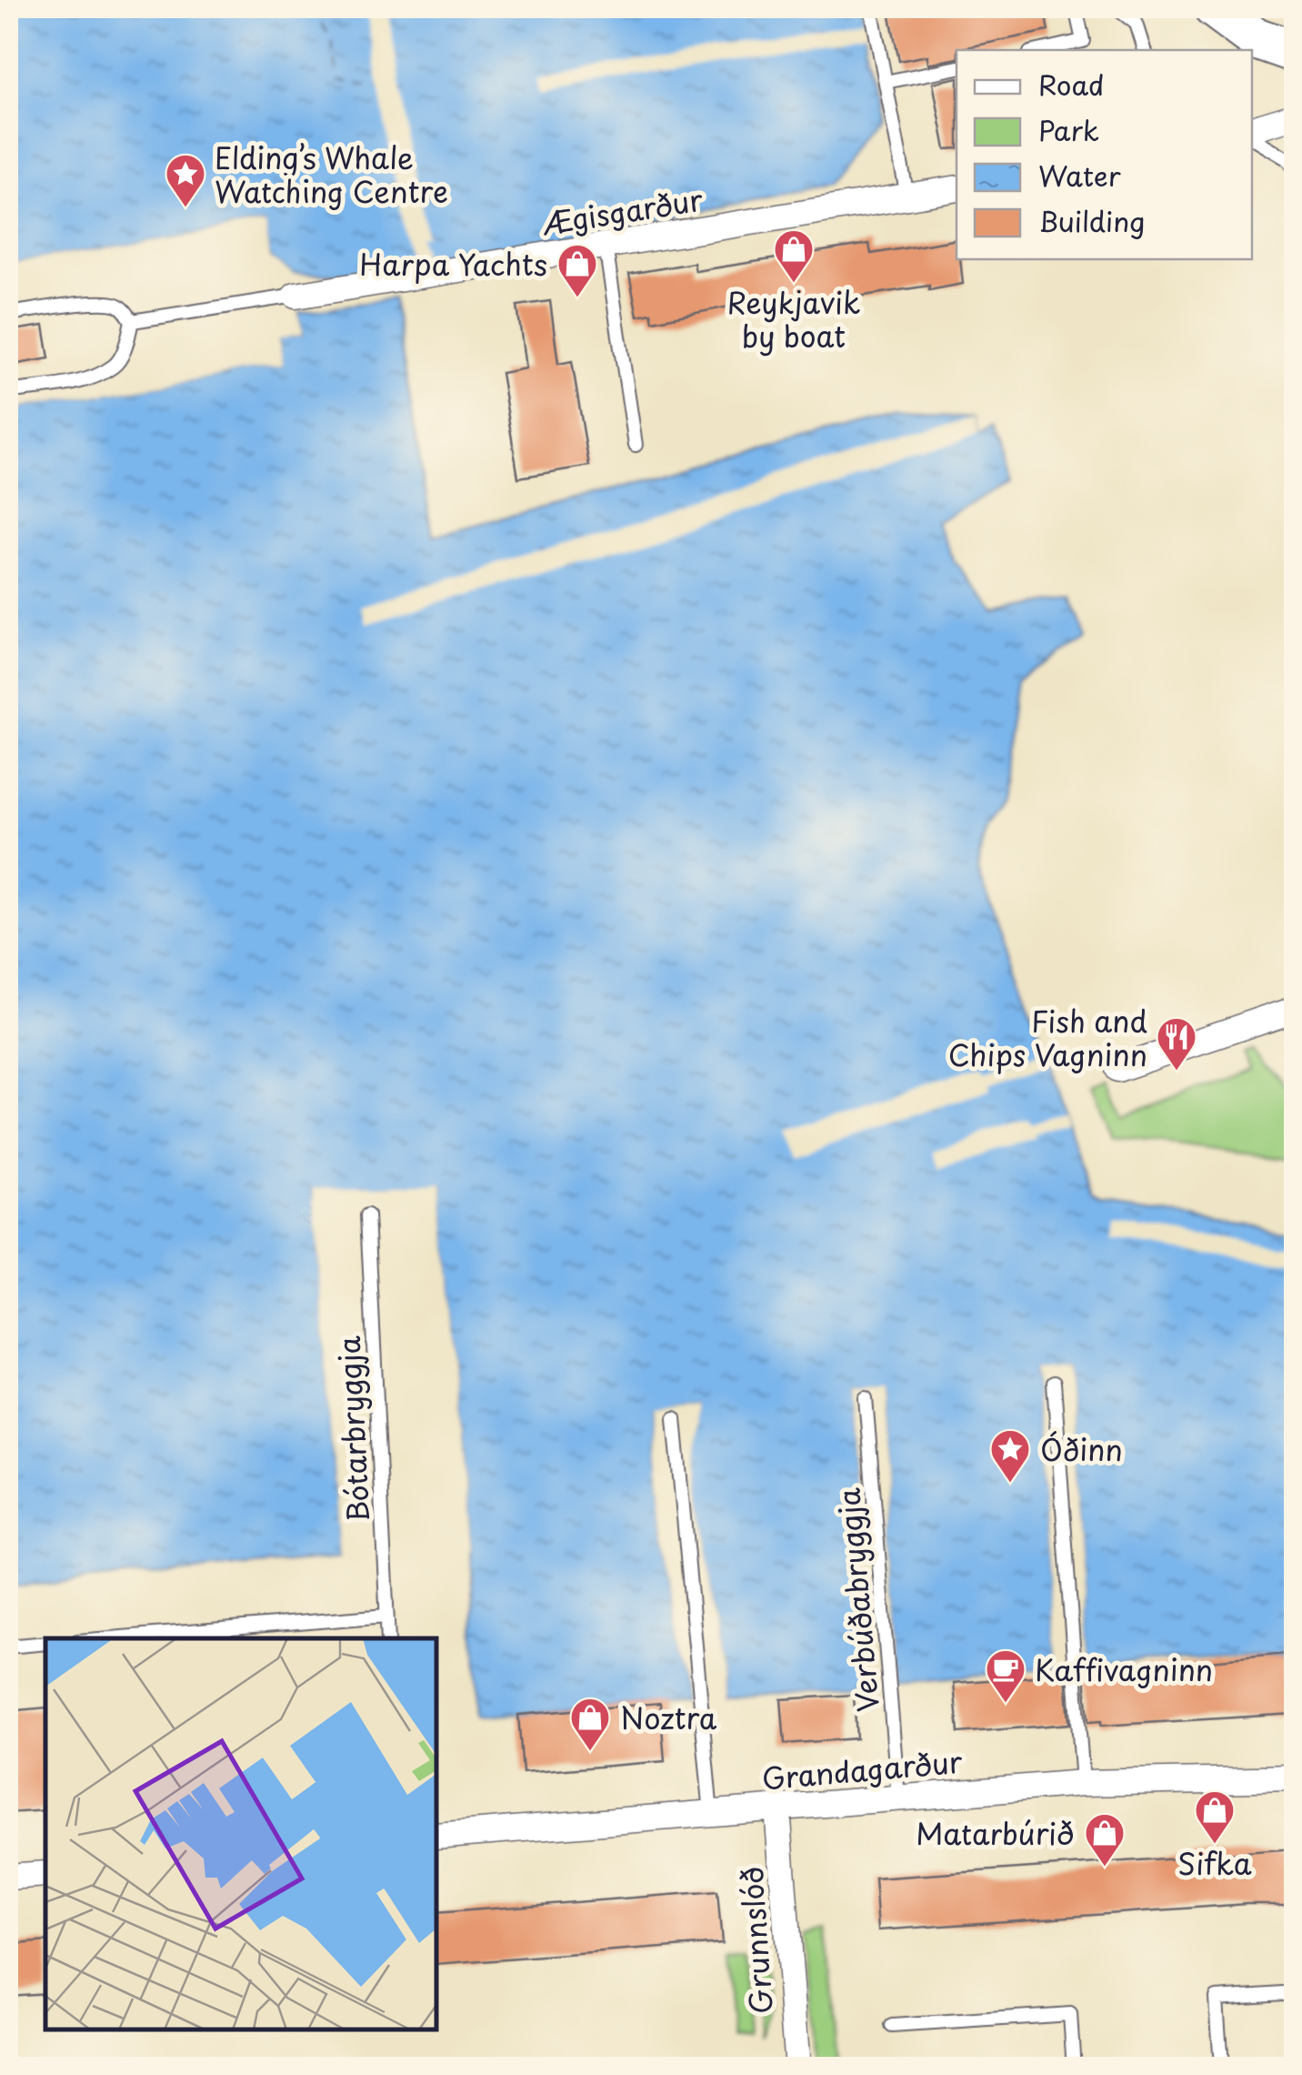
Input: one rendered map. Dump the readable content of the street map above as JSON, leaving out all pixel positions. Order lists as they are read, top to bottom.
{
  "streets": {
    "street": ["Ægisgarður", "Grandagarður", "Grunnslóð"],
    "lane": ["Bótarbryggja", "Verbúðabryggja"]
  },
  "crossings": [
    ["Verbúðabryggja", "Grandagarður"],
    ["Grandagarður", "Grunnslóð"]
  ],
  "places": {
    "place": ["Elding’s Whale Watching Centre", "Óðinn"],
    "shop": [
      "Reykjavik by boat",
      "Harpa Yachts",
      "Noztra",
      "Sifka",
      "Matarbúrið"
    ],
    "restaurant": ["Fish and Chips Vagninn"],
    "cafe": ["Kaffivagninn"]
  },
  "legend": [
    "Road",
    "Park",
    "Water",
    "Building"
  ]
}
